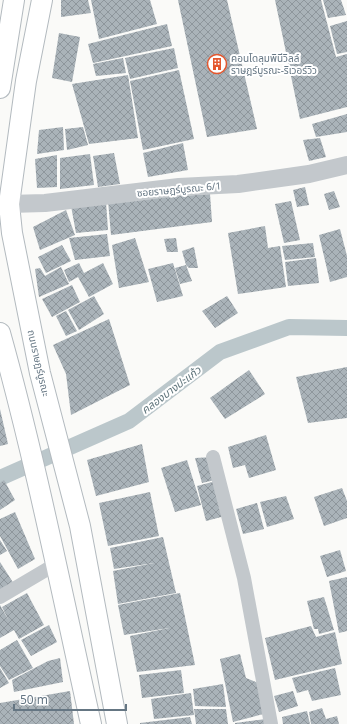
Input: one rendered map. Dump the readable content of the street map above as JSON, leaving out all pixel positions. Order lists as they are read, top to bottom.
{
  "streets": {
    "main road": ["ถนนราษฎร์บูรณะ"],
    "street": ["ซอยราษฎร์บูรณะ 6/1"]
  },
  "crossings": [
    ["ซอยราษฎร์บูรณะ 6/1", "ถนนราษฎร์บูรณะ"]
  ],
  "water": ["คลองบางปะแก้ว"],
  "places": {
    "building": ["คอนโดลุมพินีวิลล์ ราษฎร์บูรณะ-ริเวอร์วิว"]
  },
  "scale_bar": "50 m"
}
